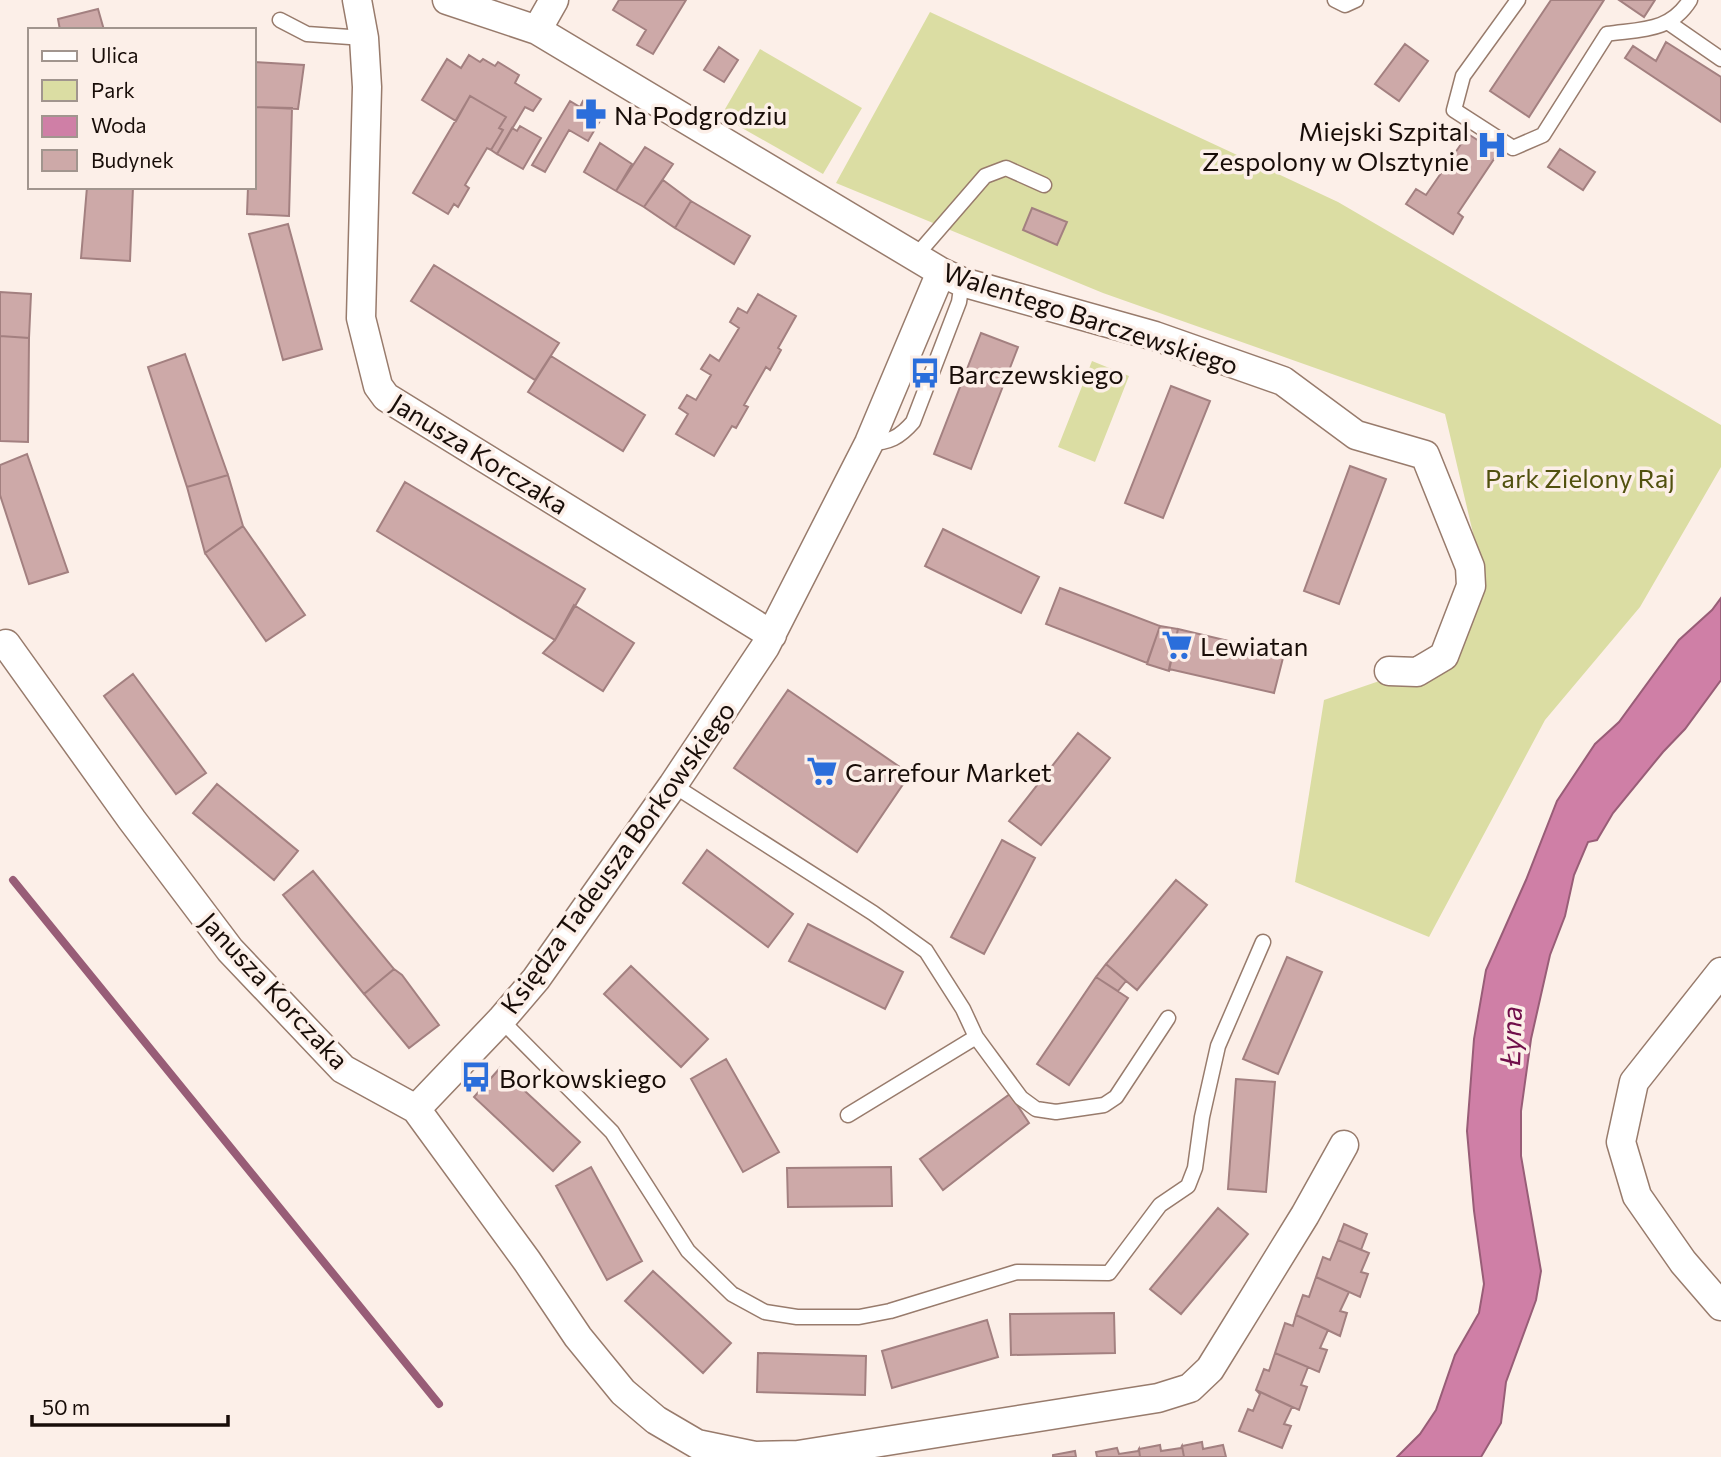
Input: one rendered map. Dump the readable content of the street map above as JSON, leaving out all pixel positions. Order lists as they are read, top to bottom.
{
  "streets": {
    "street": ["Walentego Barczewskiego", "Janusza Korczaka", "Księdza Tadeusza Borkowskiego"]
  },
  "crossings": [
    ["Walentego Barczewskiego", "Księdza Tadeusza Borkowskiego"],
    ["Janusza Korczaka", "Księdza Tadeusza Borkowskiego"]
  ],
  "water": ["Łyna"],
  "parks": ["Park Zielony Raj"],
  "places": {
    "pharmacy": ["Na Podgrodziu"],
    "hospital": ["Miejski Szpital Zespolony w Olsztynie"],
    "bus stop": ["Barczewskiego", "Borkowskiego"],
    "supermarket": ["Lewiatan", "Carrefour Market"]
  },
  "legend": [
    "Ulica",
    "Park",
    "Woda",
    "Budynek"
  ],
  "scale_bar": "50 m"
}
